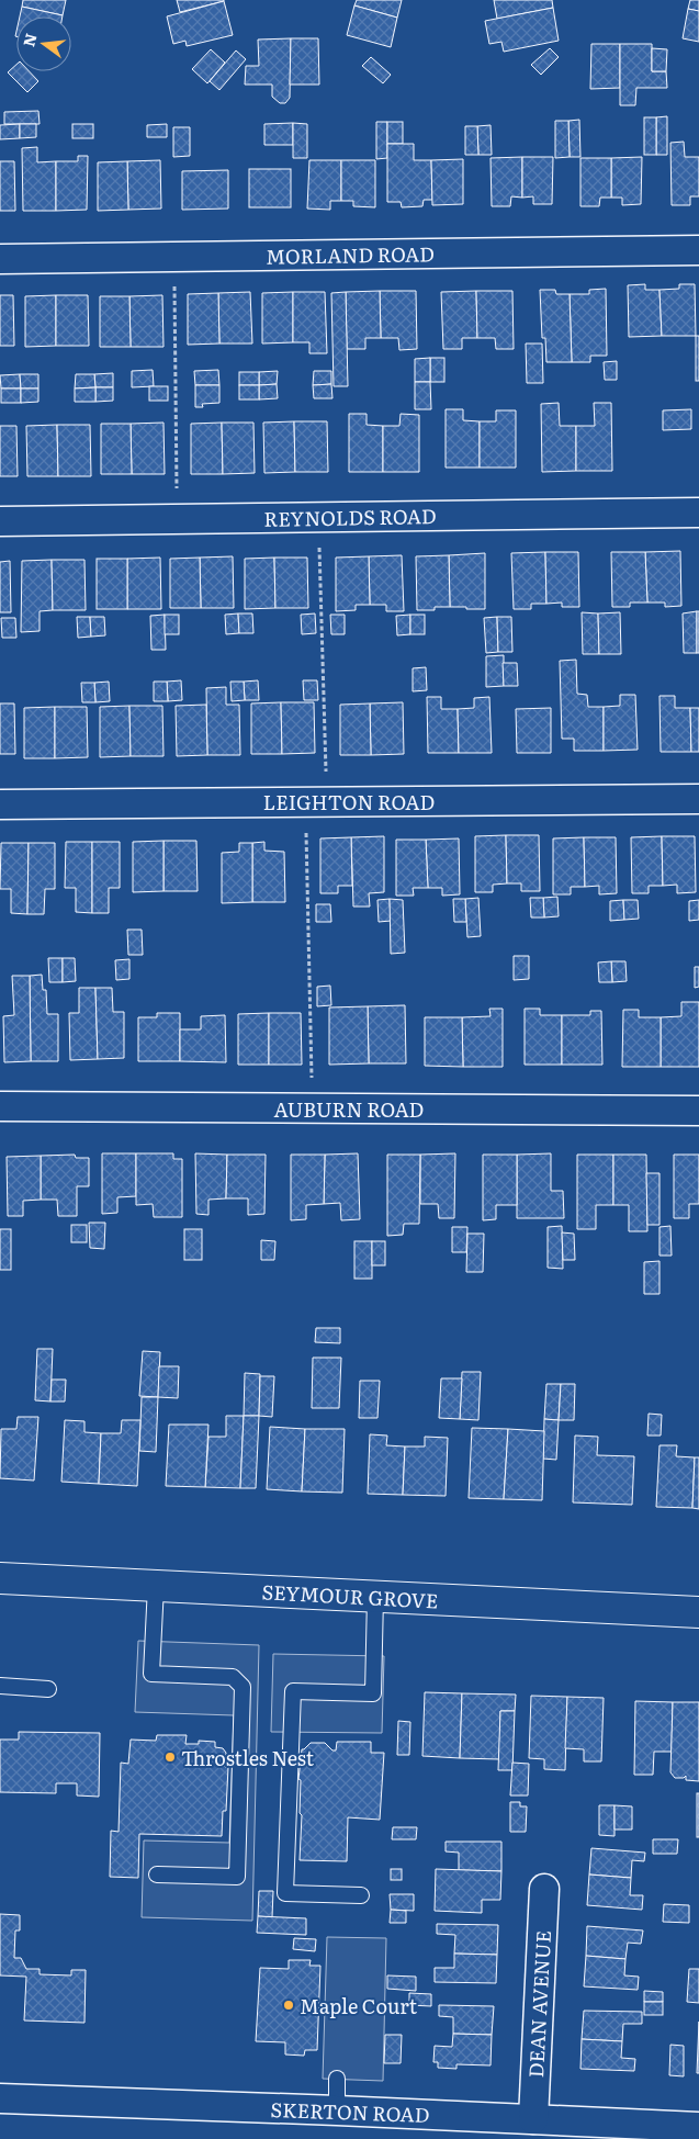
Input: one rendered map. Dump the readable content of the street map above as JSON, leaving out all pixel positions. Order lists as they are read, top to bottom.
{
  "streets": {
    "main road": ["SEYMOUR GROVE"],
    "street": [
      "MORLAND ROAD",
      "REYNOLDS ROAD",
      "LEIGHTON ROAD",
      "AUBURN ROAD",
      "DEAN AVENUE",
      "SKERTON ROAD"
    ]
  },
  "crossings": [
    ["DEAN AVENUE", "SKERTON ROAD"]
  ],
  "places": ["Throstles Nest", "Maple Court"],
  "north": "left"
}
